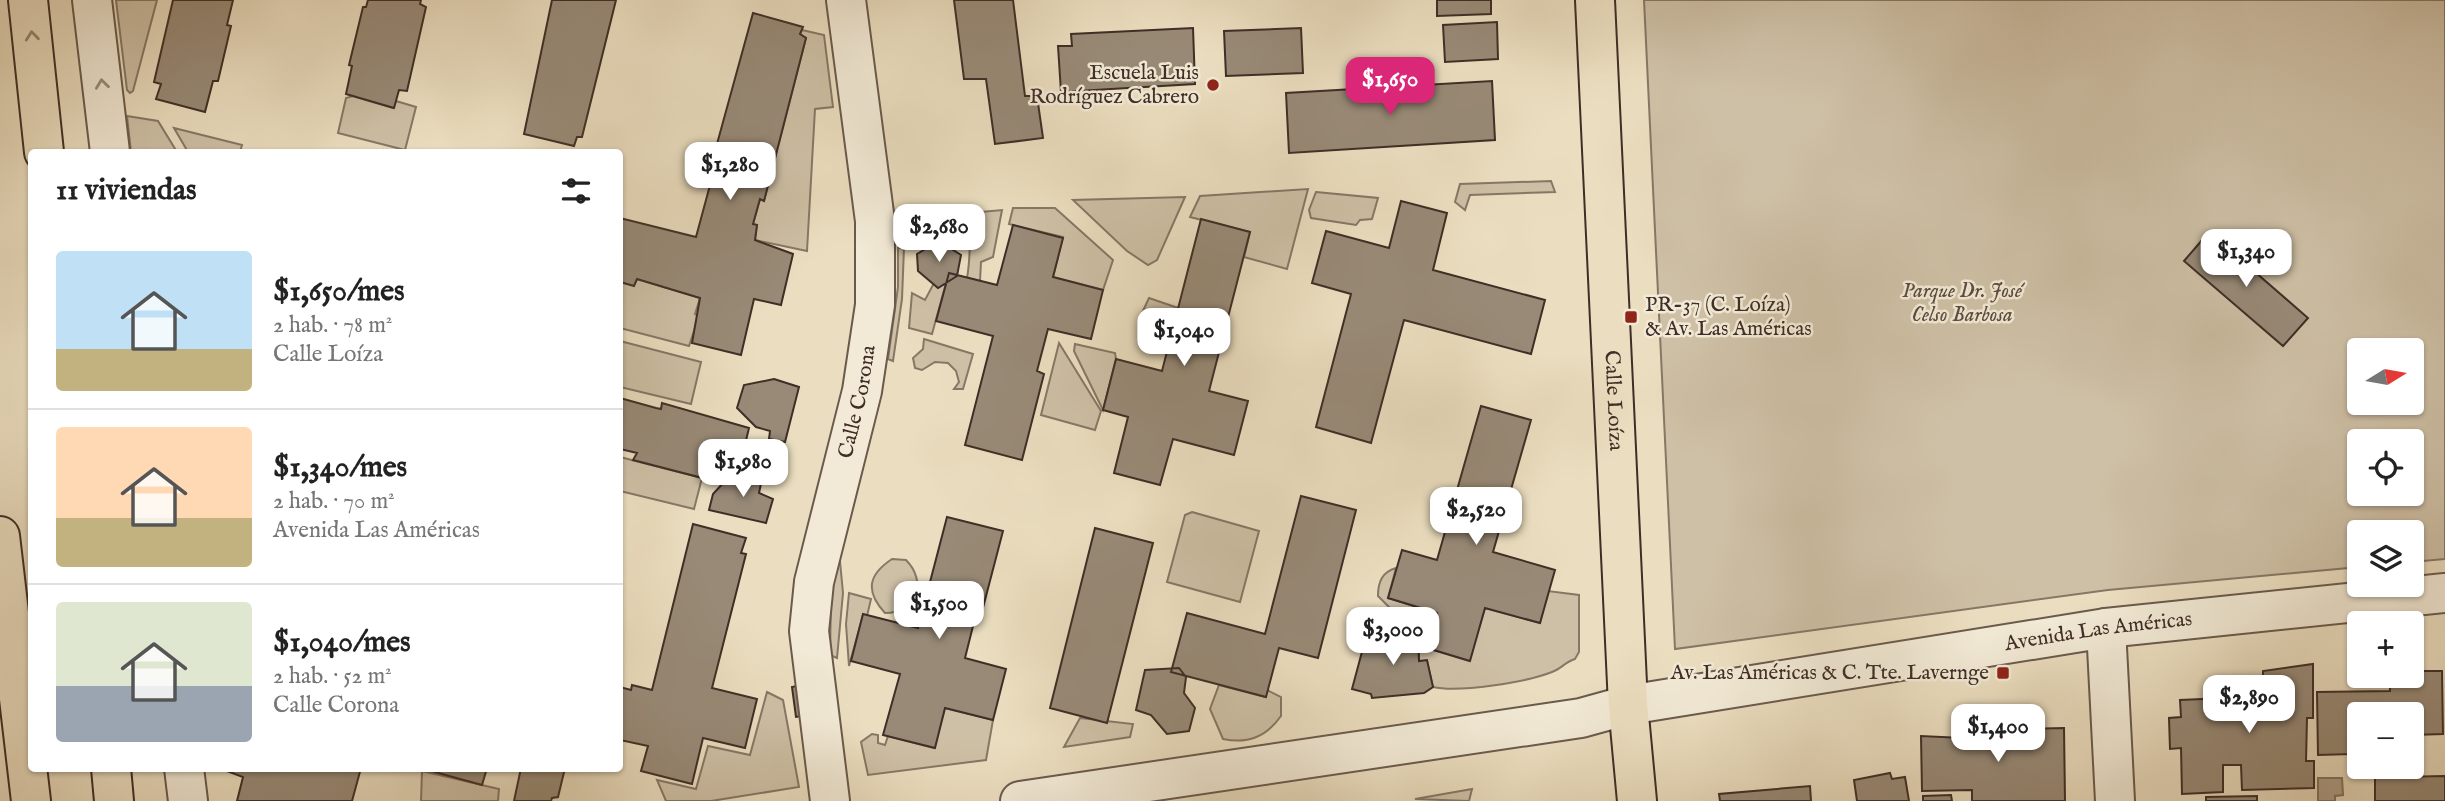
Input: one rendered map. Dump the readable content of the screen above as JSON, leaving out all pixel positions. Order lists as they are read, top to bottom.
{
  "streets": {
    "main road": ["Calle Loíza"],
    "street": ["Calle Corona", "Avenida Las Américas"]
  },
  "crossings": [
    ["Calle Loíza", "Avenida Las Américas"]
  ],
  "parks": ["Parque Dr. José Celso Barbosa"],
  "places": {
    "other": ["Escuela Luis Rodríguez Cabrero"],
    "transit": ["PR-37 (C. Loíza) & Av. Las Américas", "Av. Las Américas & C. Tte. Lavernge"]
  },
  "north": "right",
  "page": {
    "price": [
      "$1,650",
      "$1,280",
      "$2,680",
      "$1,340",
      "$1,040",
      "$1,980",
      "$2,520",
      "$1,500",
      "$3,000",
      "$2,890",
      "$1,400"
    ],
    "heading": "11 viviendas",
    "list": [
      {
        "name": "$1,650/mes",
        "note": "2 hab. · 78 m² · Calle Loíza"
      },
      {
        "name": "$1,340/mes",
        "note": "2 hab. · 70 m² · Avenida Las Américas"
      },
      {
        "name": "$1,040/mes",
        "note": "2 hab. · 52 m² · Calle Corona"
      }
    ],
    "map_buttons": ["+", "−"]
  }
}
